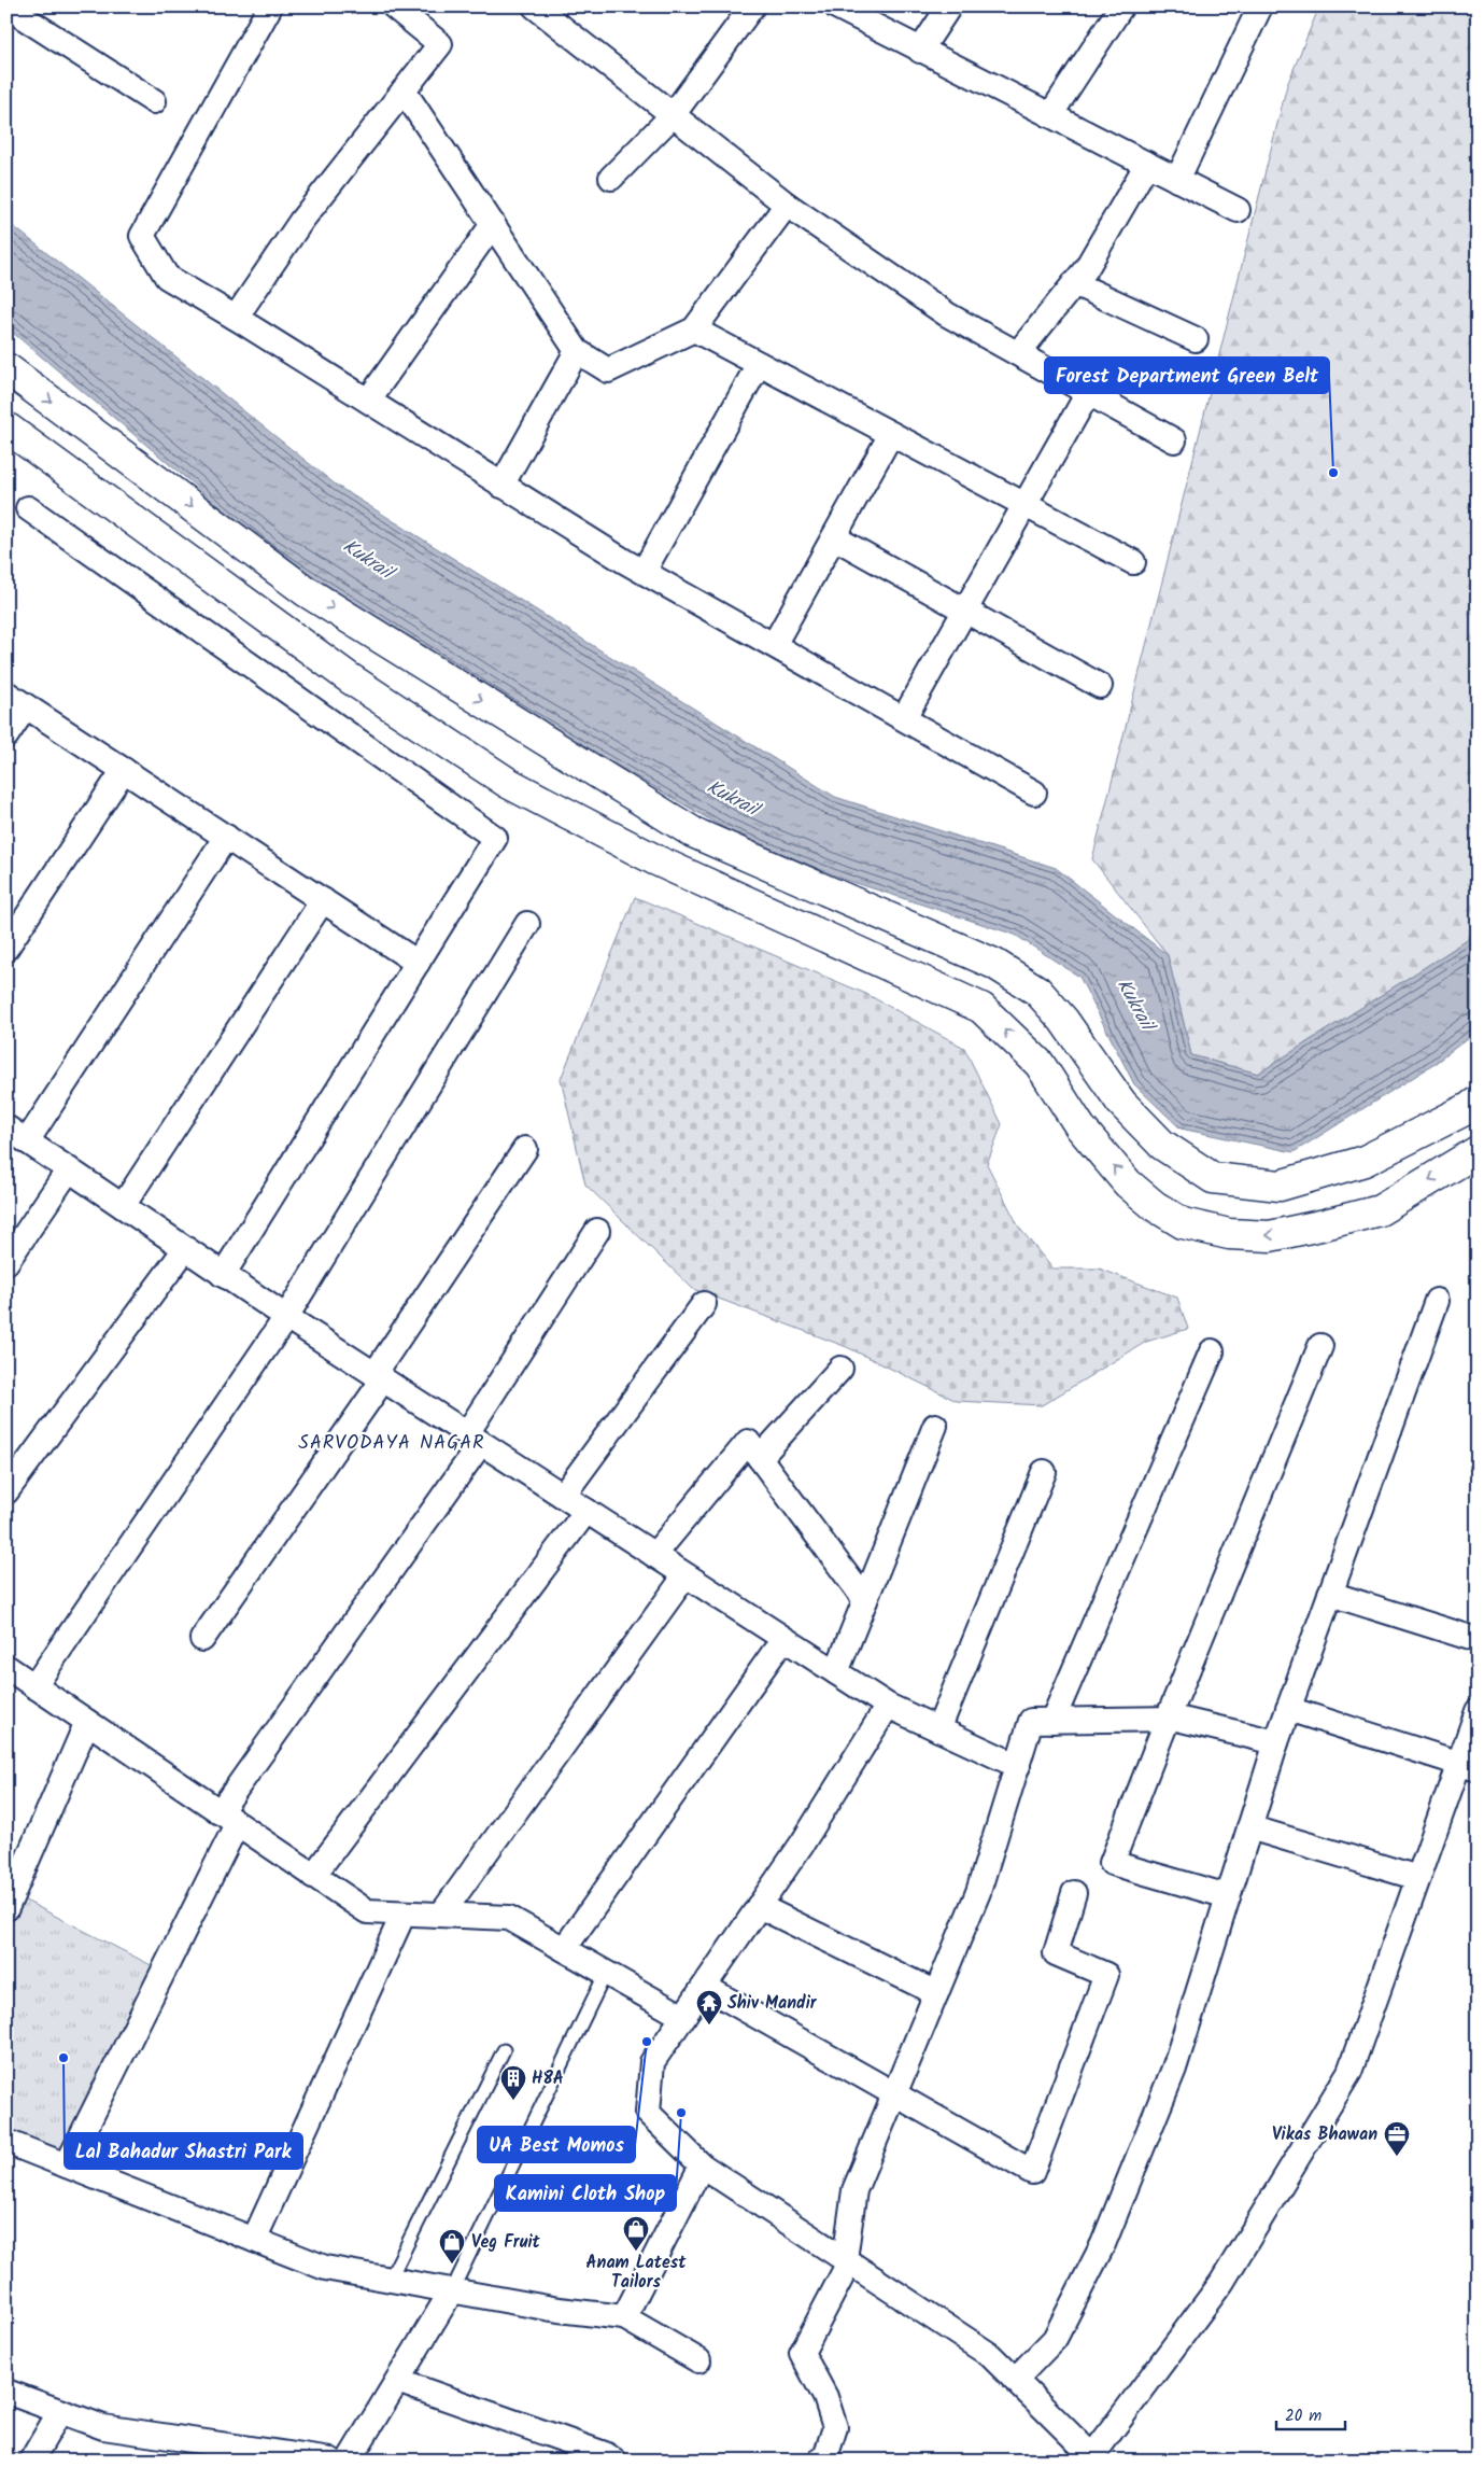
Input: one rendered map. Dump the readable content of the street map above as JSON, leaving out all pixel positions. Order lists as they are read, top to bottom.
{
  "districts": ["SARVODAYA NAGAR"],
  "water": ["Kukrail"],
  "places": {
    "other": [
      "Forest Department Green Belt",
      "UA Best Momos",
      "Lal Bahadur Shastri Park",
      "Kamini Cloth Shop"
    ],
    "temple": ["Shiv Mandir"],
    "building": ["H8A"],
    "office": ["Vikas Bhawan"],
    "shop": ["Anam Latest Tailors", "Veg Fruit"]
  },
  "scale_bar": "20 m"
}
